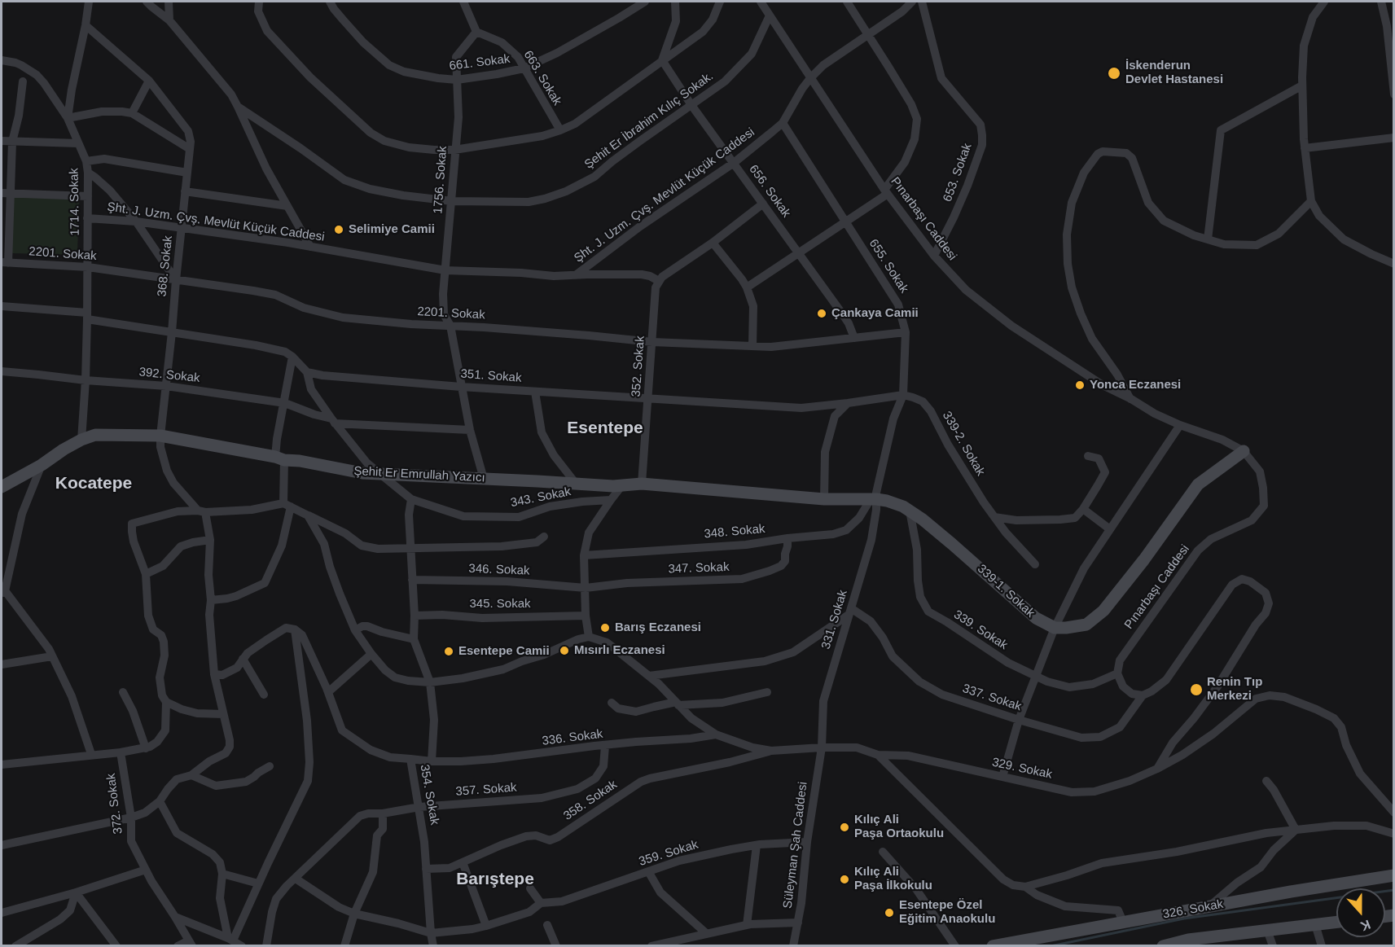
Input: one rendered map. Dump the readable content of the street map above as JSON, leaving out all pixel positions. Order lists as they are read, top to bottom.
{
  "streets": {
    "street": [
      "661. Sokak",
      "663. Sokak",
      "Şehit Er İbrahim Kılıç Sokak.",
      "653. Sokak",
      "1756. Sokak",
      "656. Sokak",
      "Şht. J. Uzm. Çvş. Mevlüt Küçük Caddesi",
      "1714. Sokak",
      "Pınarbaşı Caddesi",
      "2201. Sokak",
      "368. Sokak",
      "655. Sokak",
      "352. Sokak",
      "392. Sokak",
      "351. Sokak",
      "339-2. Sokak",
      "Şehit Er Emrullah Yazıcı",
      "343. Sokak",
      "348. Sokak",
      "347. Sokak",
      "346. Sokak",
      "339-1. Sokak",
      "345. Sokak",
      "331. Sokak",
      "339. Sokak",
      "337. Sokak",
      "336. Sokak",
      "329. Sokak",
      "357. Sokak",
      "354. Sokak",
      "358. Sokak",
      "372. Sokak",
      "Süleyman Şah Caddesi",
      "359. Sokak",
      "326. Sokak"
    ]
  },
  "crossings": [
    ["661. Sokak", "663. Sokak"],
    ["661. Sokak", "1756. Sokak"],
    ["663. Sokak", "1756. Sokak"],
    ["Şehit Er İbrahim Kılıç Sokak.", "1756. Sokak"],
    ["Şehit Er İbrahim Kılıç Sokak.", "656. Sokak"],
    ["Şehit Er İbrahim Kılıç Sokak.", "Pınarbaşı Caddesi"],
    ["653. Sokak", "Pınarbaşı Caddesi"],
    ["1756. Sokak", "Şht. J. Uzm. Çvş. Mevlüt Küçük Caddesi"],
    ["1756. Sokak", "2201. Sokak"],
    ["1756. Sokak", "392. Sokak"],
    ["1756. Sokak", "351. Sokak"],
    ["1756. Sokak", "Şehit Er Emrullah Yazıcı"],
    ["656. Sokak", "Şht. J. Uzm. Çvş. Mevlüt Küçük Caddesi"],
    ["656. Sokak", "2201. Sokak"],
    ["Şht. J. Uzm. Çvş. Mevlüt Küçük Caddesi", "1714. Sokak"],
    ["Şht. J. Uzm. Çvş. Mevlüt Küçük Caddesi", "Pınarbaşı Caddesi"],
    ["Şht. J. Uzm. Çvş. Mevlüt Küçük Caddesi", "368. Sokak"],
    ["Şht. J. Uzm. Çvş. Mevlüt Küçük Caddesi", "655. Sokak"],
    ["1714. Sokak", "2201. Sokak"],
    ["1714. Sokak", "392. Sokak"],
    ["1714. Sokak", "Şehit Er Emrullah Yazıcı"],
    ["Pınarbaşı Caddesi", "339. Sokak"],
    ["2201. Sokak", "368. Sokak"],
    ["2201. Sokak", "655. Sokak"],
    ["2201. Sokak", "352. Sokak"],
    ["368. Sokak", "392. Sokak"],
    ["368. Sokak", "Şehit Er Emrullah Yazıcı"],
    ["655. Sokak", "351. Sokak"],
    ["655. Sokak", "339-2. Sokak"],
    ["655. Sokak", "348. Sokak"],
    ["655. Sokak", "339-1. Sokak"],
    ["655. Sokak", "331. Sokak"],
    ["352. Sokak", "351. Sokak"],
    ["352. Sokak", "Şehit Er Emrullah Yazıcı"],
    ["392. Sokak", "343. Sokak"],
    ["351. Sokak", "339-2. Sokak"],
    ["351. Sokak", "343. Sokak"],
    ["Şehit Er Emrullah Yazıcı", "343. Sokak"],
    ["Şehit Er Emrullah Yazıcı", "339-1. Sokak"],
    ["343. Sokak", "354. Sokak"],
    ["348. Sokak", "347. Sokak"],
    ["348. Sokak", "339-1. Sokak"],
    ["348. Sokak", "331. Sokak"],
    ["347. Sokak", "346. Sokak"],
    ["346. Sokak", "354. Sokak"],
    ["339-1. Sokak", "331. Sokak"],
    ["339-1. Sokak", "339. Sokak"],
    ["345. Sokak", "354. Sokak"],
    ["331. Sokak", "337. Sokak"],
    ["331. Sokak", "Süleyman Şah Caddesi"],
    ["336. Sokak", "357. Sokak"],
    ["336. Sokak", "354. Sokak"],
    ["357. Sokak", "354. Sokak"],
    ["354. Sokak", "358. Sokak"],
    ["Süleyman Şah Caddesi", "359. Sokak"]
  ],
  "districts": ["Esentepe", "Kocatepe", "Barıştepe"],
  "places": [
    "İskenderun Devlet Hastanesi",
    "Selimiye Camii",
    "Çankaya Camii",
    "Yonca Eczanesi",
    "Barış Eczanesi",
    "Mısırlı Eczanesi",
    "Esentepe Camii",
    "Renin Tıp Merkezi",
    "Kılıç Ali Paşa Ortaokulu",
    "Kılıç Ali Paşa İlkokulu",
    "Esentepe Özel Eğitim Anaokulu"
  ],
  "north": "bottom"
}
